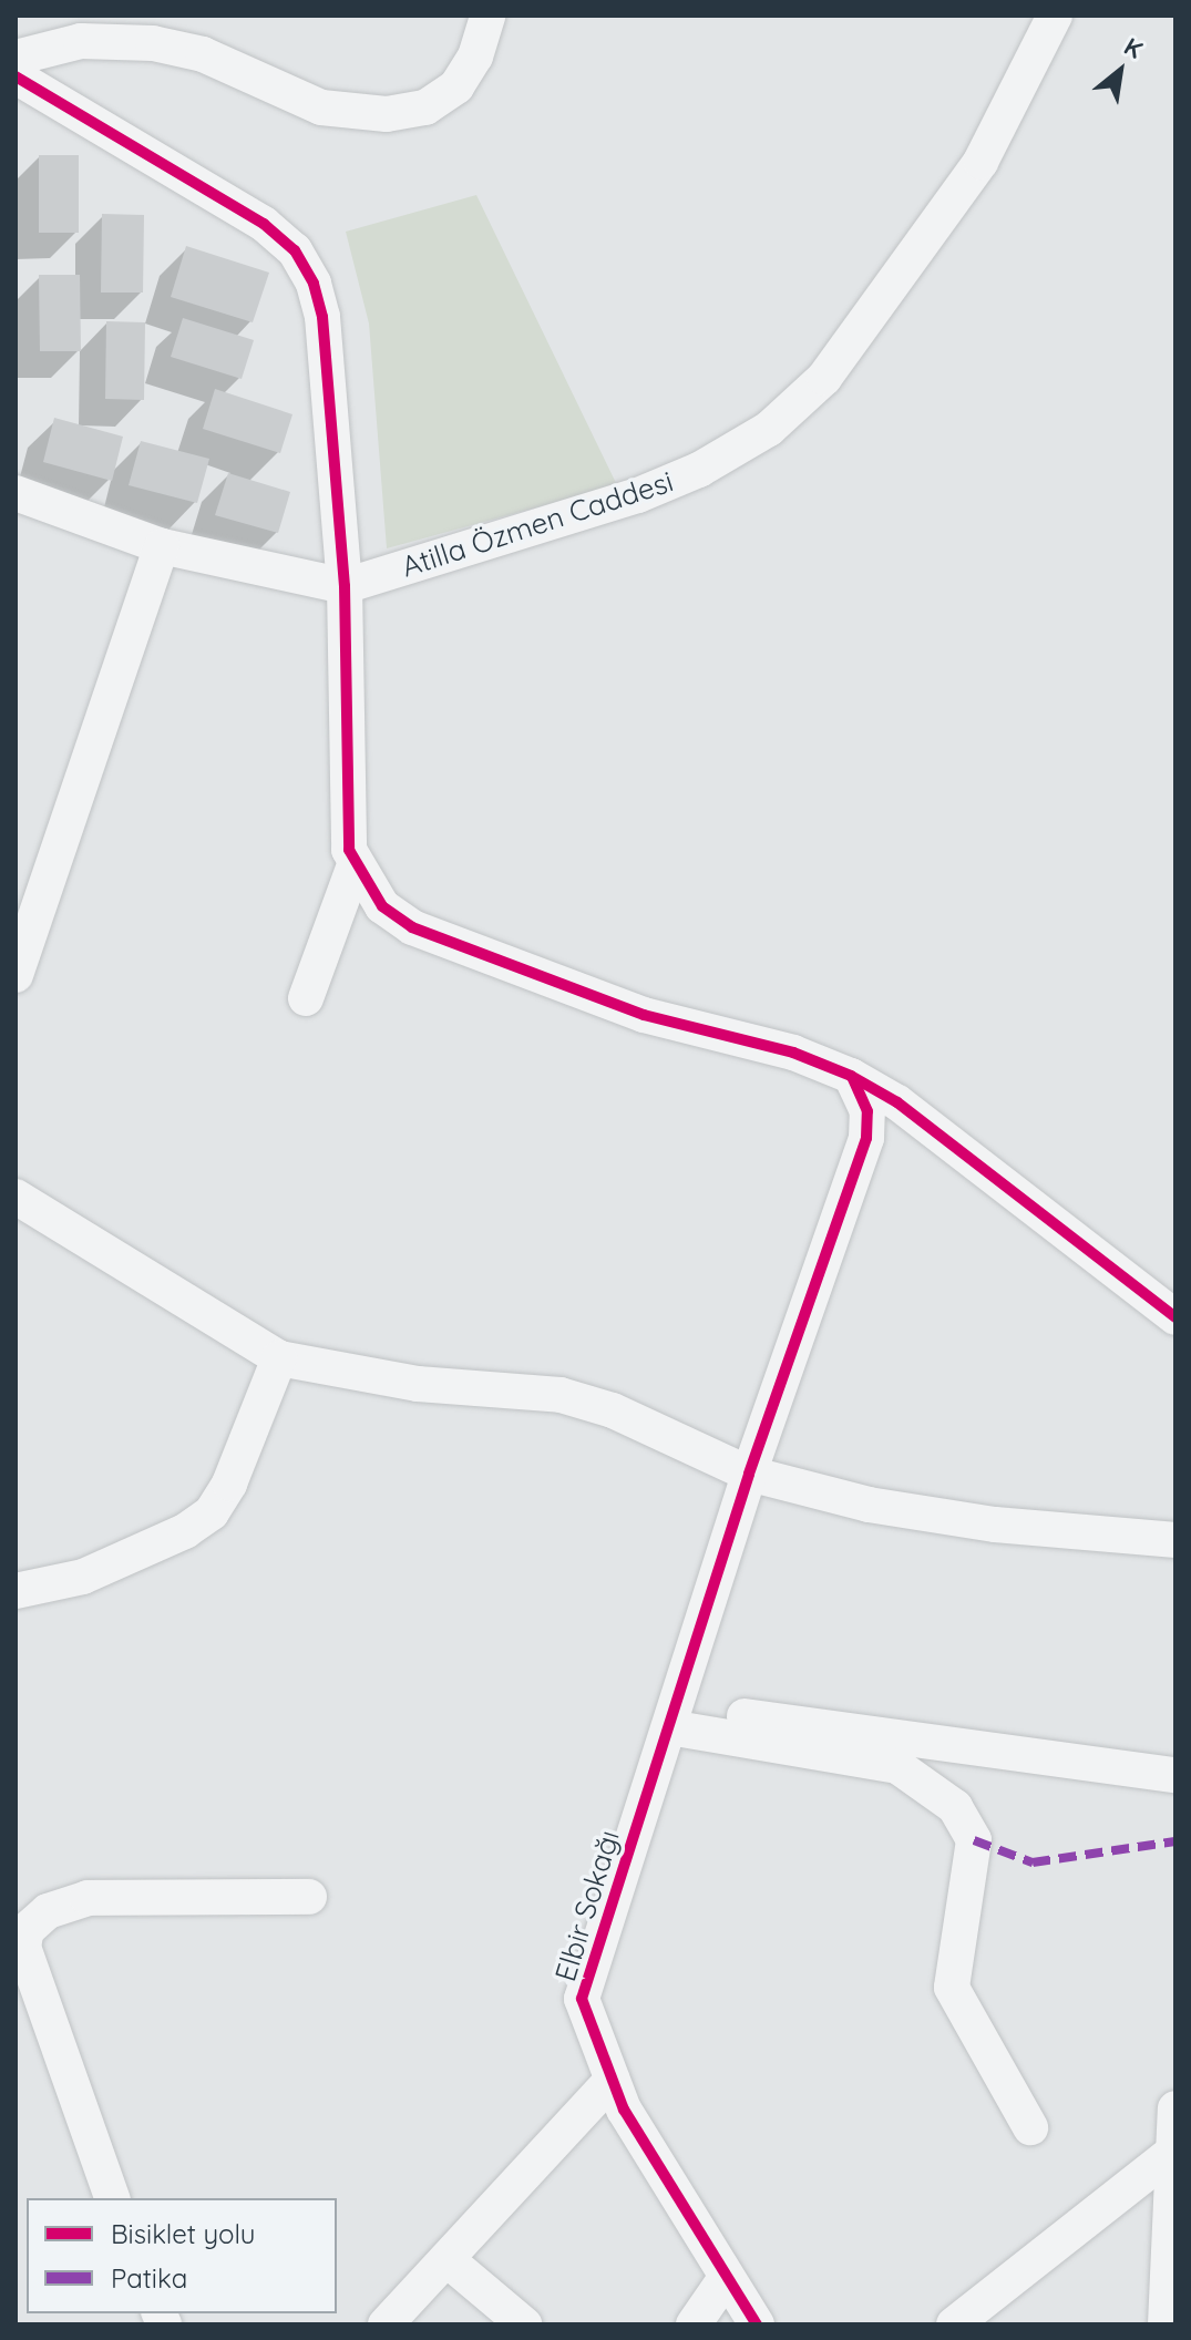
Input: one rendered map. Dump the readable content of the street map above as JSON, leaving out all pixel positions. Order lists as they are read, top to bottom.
{
  "streets": {
    "street": ["Atilla Özmen Caddesi", "Elbir Sokağı"]
  },
  "legend": ["Bisiklet yolu", "Patika"],
  "north": "top right"
}
